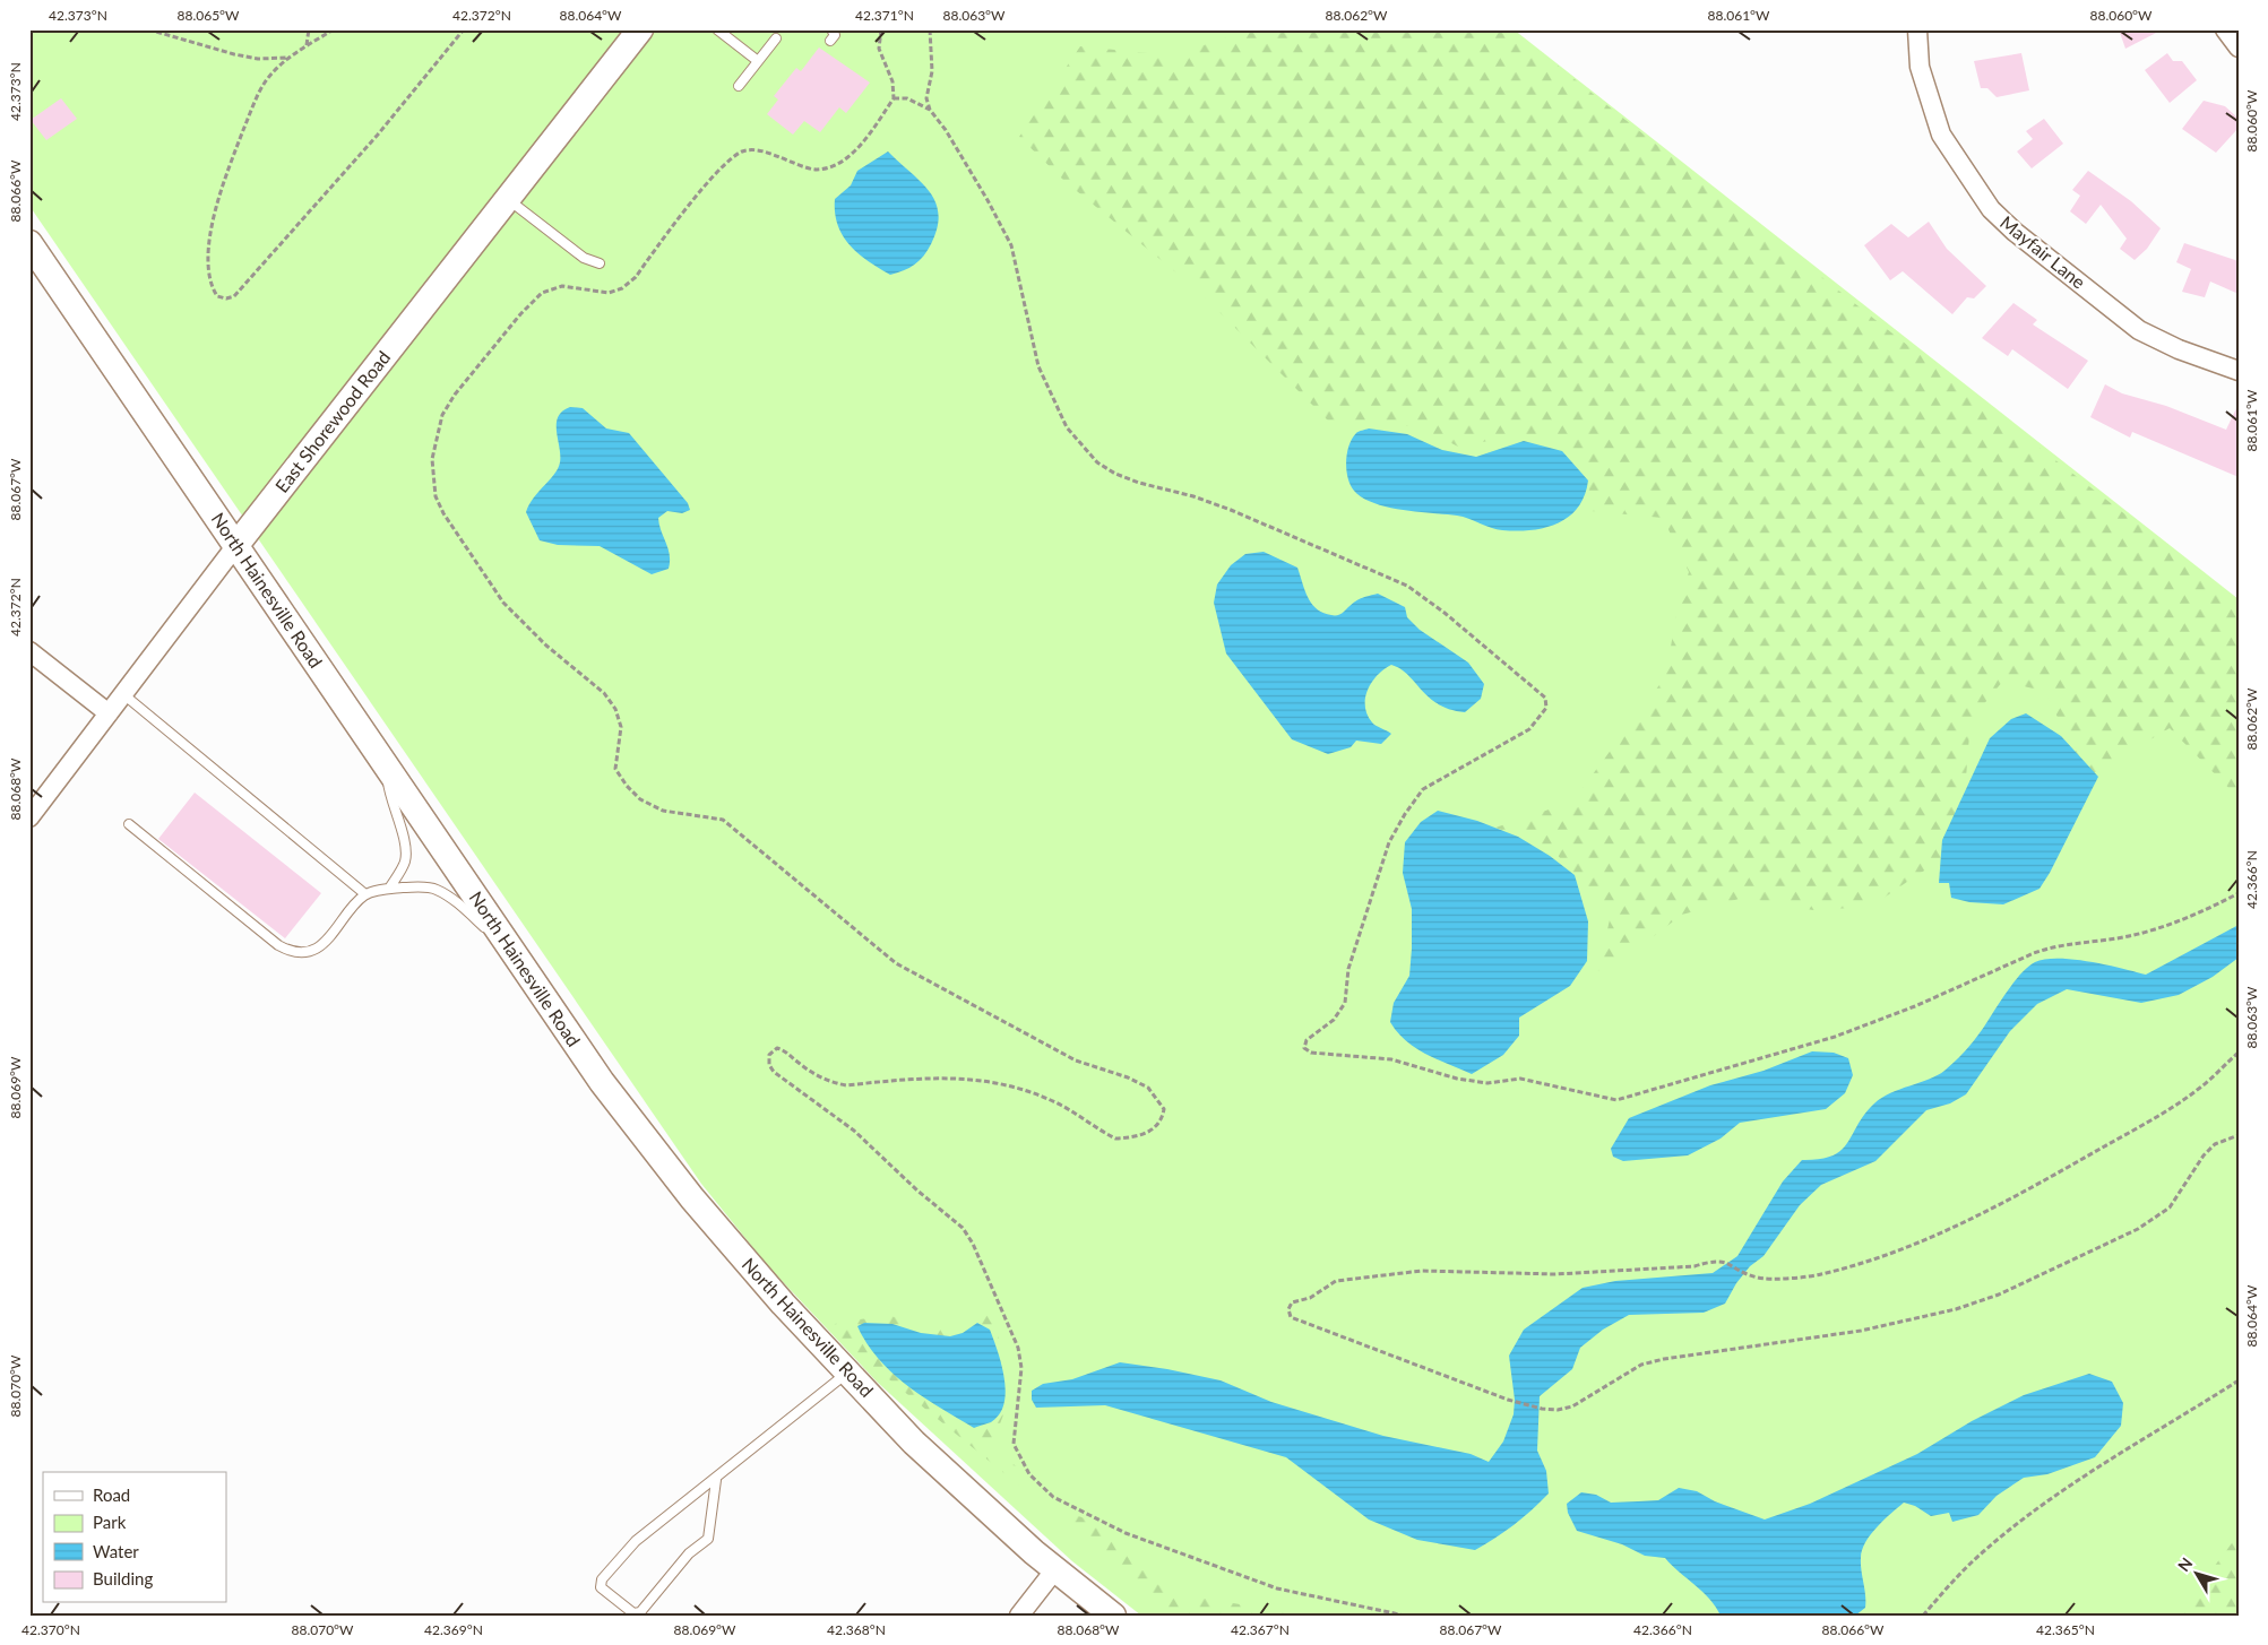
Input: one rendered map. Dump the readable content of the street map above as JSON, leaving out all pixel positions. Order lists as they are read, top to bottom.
{
  "streets": {
    "main road": ["East Shorewood Road", "North Hainesville Road"],
    "street": ["Mayfair Lane"]
  },
  "crossings": [
    ["East Shorewood Road", "North Hainesville Road"]
  ],
  "legend": [
    "Road",
    "Park",
    "Water",
    "Building"
  ],
  "north": "top left",
  "coordinates": [
    "42.373°N",
    "88.065°W",
    "42.372°N",
    "88.064°W",
    "42.371°N",
    "88.063°W",
    "88.062°W",
    "88.061°W",
    "88.060°W",
    "88.066°W",
    "88.067°W",
    "88.068°W",
    "42.366°N",
    "88.069°W",
    "88.070°W",
    "42.370°N",
    "42.369°N",
    "42.368°N",
    "42.367°N",
    "42.365°N"
  ]
}
